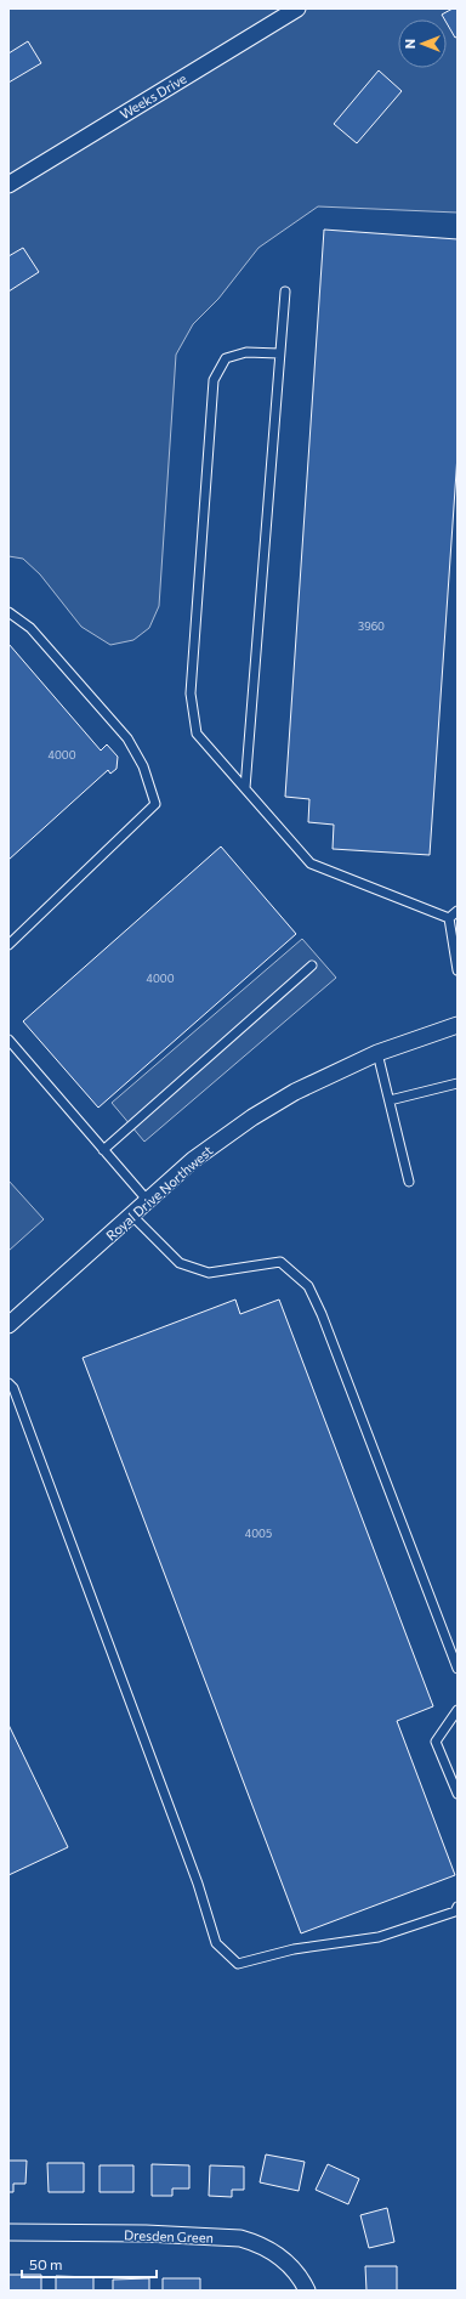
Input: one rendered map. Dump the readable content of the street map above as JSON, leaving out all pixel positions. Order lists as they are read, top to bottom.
{
  "streets": {
    "street": ["Weeks Drive", "Royal Drive Northwest", "Dresden Green"]
  },
  "house_numbers": [
    "3960",
    "4000",
    "4000",
    "4005"
  ],
  "scale_bar": "50 m",
  "north": "left"
}
